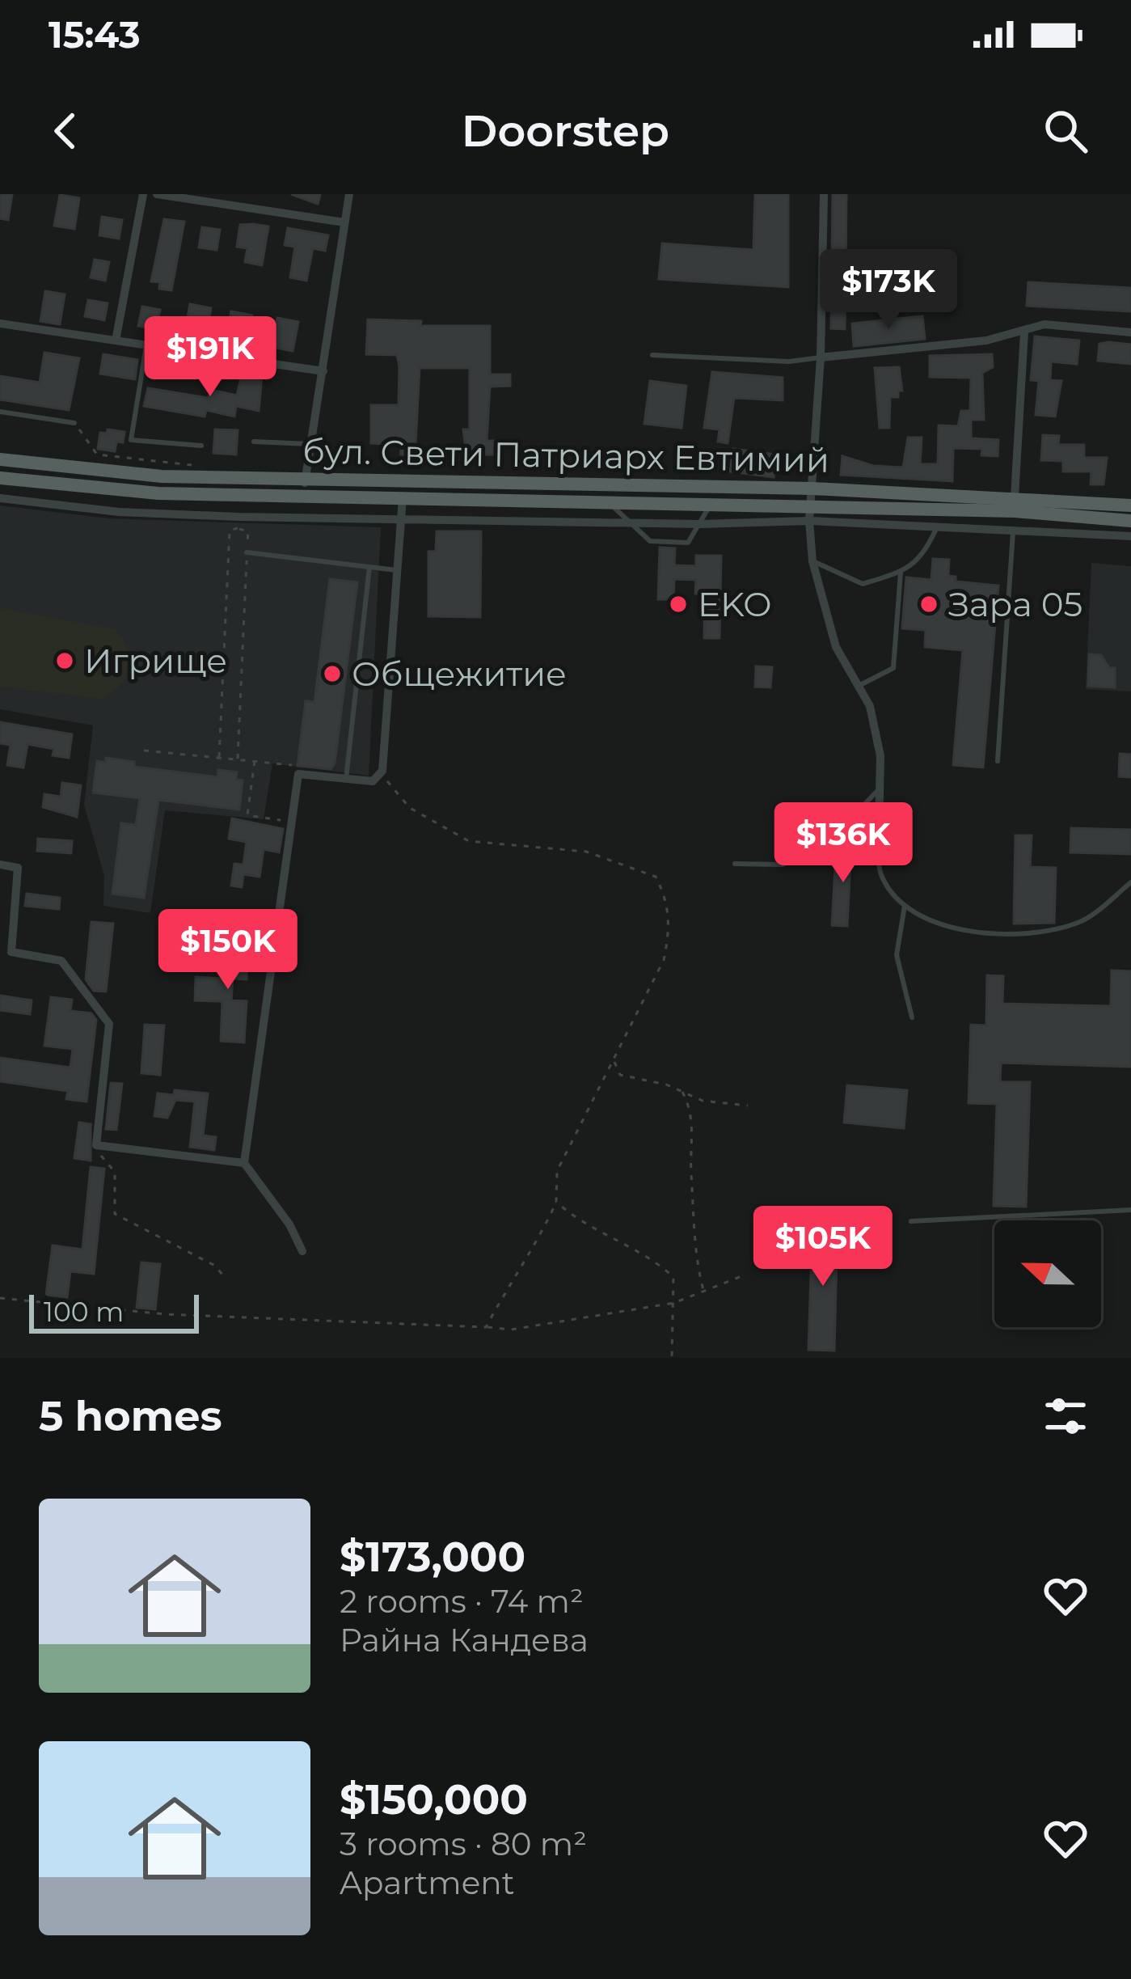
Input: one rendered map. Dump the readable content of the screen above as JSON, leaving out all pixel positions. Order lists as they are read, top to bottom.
{
  "streets": {
    "main road": ["бул. Свети Патриарх Евтимий"]
  },
  "places": [
    "EKO",
    "Зара 05",
    "Игрище",
    "Общежитие"
  ],
  "scale_bar": "100 m",
  "north": "left",
  "page": {
    "status": "15:43",
    "header": "Doorstep",
    "price": [
      "$173K",
      "$191K",
      "$136K",
      "$150K",
      "$105K"
    ],
    "scale": "100 m",
    "heading": "5 homes",
    "list": [
      {
        "name": "$173,000",
        "note": "2 rooms · 74 m² · Райна Кандева"
      },
      {
        "name": "$150,000",
        "note": "3 rooms · 80 m² · Apartment"
      }
    ]
  }
}
